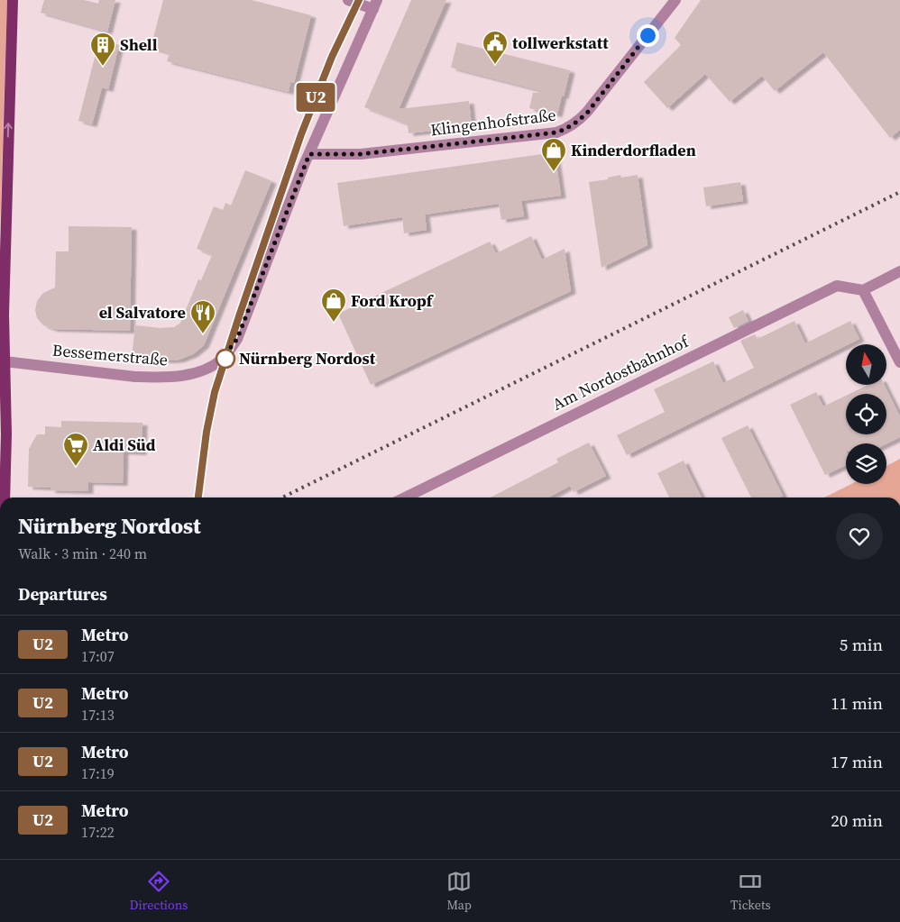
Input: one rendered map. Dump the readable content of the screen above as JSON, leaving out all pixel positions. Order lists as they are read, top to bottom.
{
  "streets": {
    "street": ["Klingenhofstraße", "Bessemerstraße", "Am Nordostbahnhof"]
  },
  "crossings": [
    ["Klingenhofstraße", "Bessemerstraße"]
  ],
  "places": {
    "public building": ["tollwerkstatt"],
    "building": ["Shell"],
    "shop": ["Kinderdorfladen", "Ford Kropf"],
    "restaurant": ["el Salvatore"],
    "other": ["Nürnberg Nordost"],
    "supermarket": ["Aldi Süd"]
  },
  "lines": ["metro line U2"],
  "north": "top",
  "page": {
    "on_map": "U2",
    "heading": [
      ["Nürnberg Nordost", "Walk · 3 min · 240 m"],
      "Departures"
    ],
    "list": [
      {
        "mark": "U2",
        "name": "Metro",
        "note": "17:07",
        "value": "5 min"
      },
      {
        "mark": "U2",
        "name": "Metro",
        "note": "17:13",
        "value": "11 min"
      },
      {
        "mark": "U2",
        "name": "Metro",
        "note": "17:19",
        "value": "17 min"
      },
      {
        "mark": "U2",
        "name": "Metro",
        "note": "17:22",
        "value": "20 min"
      }
    ],
    "tabs": ["Directions", "Map", "Tickets"]
  }
}
